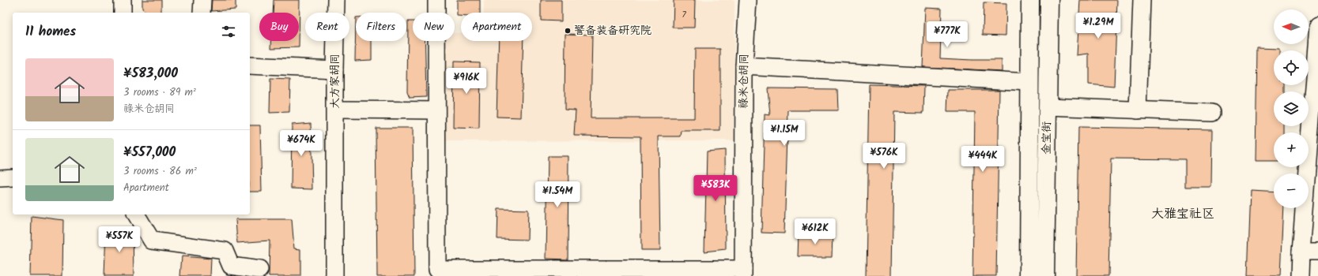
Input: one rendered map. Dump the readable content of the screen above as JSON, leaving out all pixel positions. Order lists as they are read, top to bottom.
{
  "streets": {
    "main road": ["金宝街"],
    "street": ["大方家胡同", "禄米仓胡同"]
  },
  "districts": ["大雅宝社区"],
  "places": ["警备装备研究院"],
  "house_numbers": ["7"],
  "north": "left",
  "page": {
    "map_buttons": ["+", "−"],
    "price": [
      "¥1.29M",
      "¥777K",
      "¥916K",
      "¥1.15M",
      "¥674K",
      "¥576K",
      "¥444K",
      "¥583K",
      "¥1.54M",
      "¥612K",
      "¥557K"
    ],
    "chip": [
      "Buy",
      "Rent",
      "Filters",
      "New",
      "Apartment"
    ],
    "heading": "11 homes",
    "list": [
      {
        "name": "¥583,000",
        "note": "3 rooms · 89 m² · 禄米仓胡同"
      },
      {
        "name": "¥557,000",
        "note": "3 rooms · 86 m² · Apartment"
      }
    ]
  }
}
